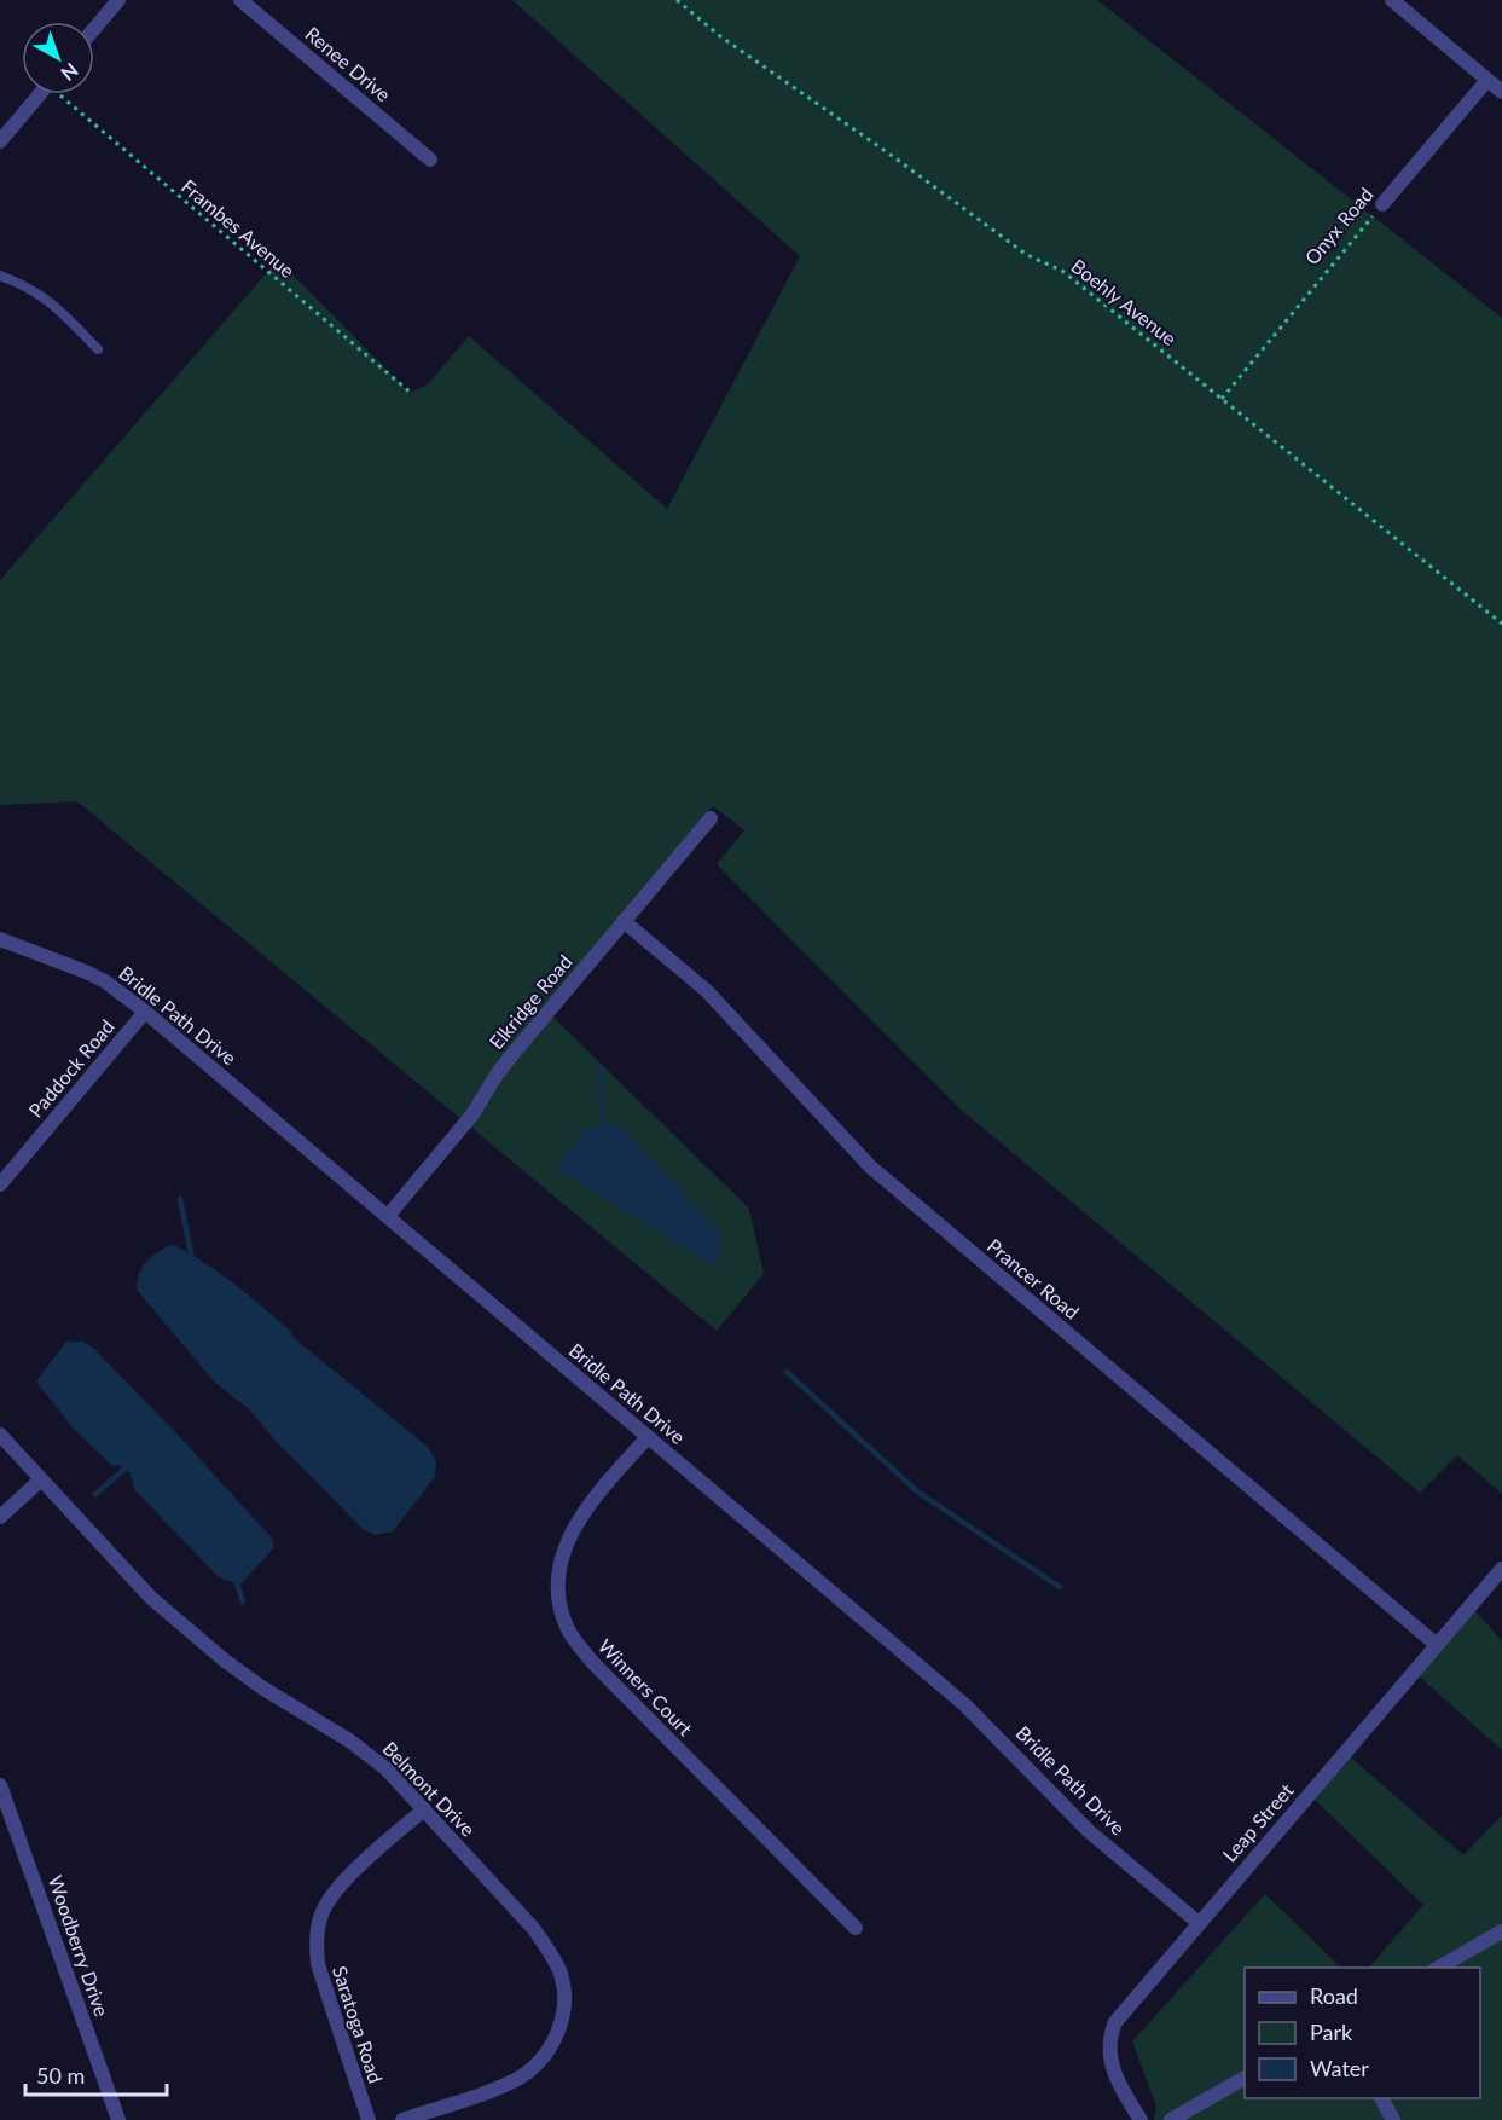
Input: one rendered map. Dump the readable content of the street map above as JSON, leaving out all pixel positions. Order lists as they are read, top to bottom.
{
  "streets": {
    "street": [
      "Renee Drive",
      "Onyx Road",
      "Elkridge Road",
      "Bridle Path Drive",
      "Paddock Road",
      "Prancer Road",
      "Winners Court",
      "Belmont Drive",
      "Leap Street",
      "Woodberry Drive",
      "Saratoga Road"
    ],
    "path": ["Frambes Avenue", "Boehly Avenue"]
  },
  "crossings": [
    ["Onyx Road", "Boehly Avenue"],
    ["Elkridge Road", "Bridle Path Drive"],
    ["Elkridge Road", "Prancer Road"],
    ["Bridle Path Drive", "Paddock Road"],
    ["Bridle Path Drive", "Winners Court"],
    ["Bridle Path Drive", "Leap Street"],
    ["Prancer Road", "Leap Street"],
    ["Belmont Drive", "Saratoga Road"]
  ],
  "legend": ["Road", "Park", "Water"],
  "scale_bar": "50 m",
  "north": "bottom right"
}
